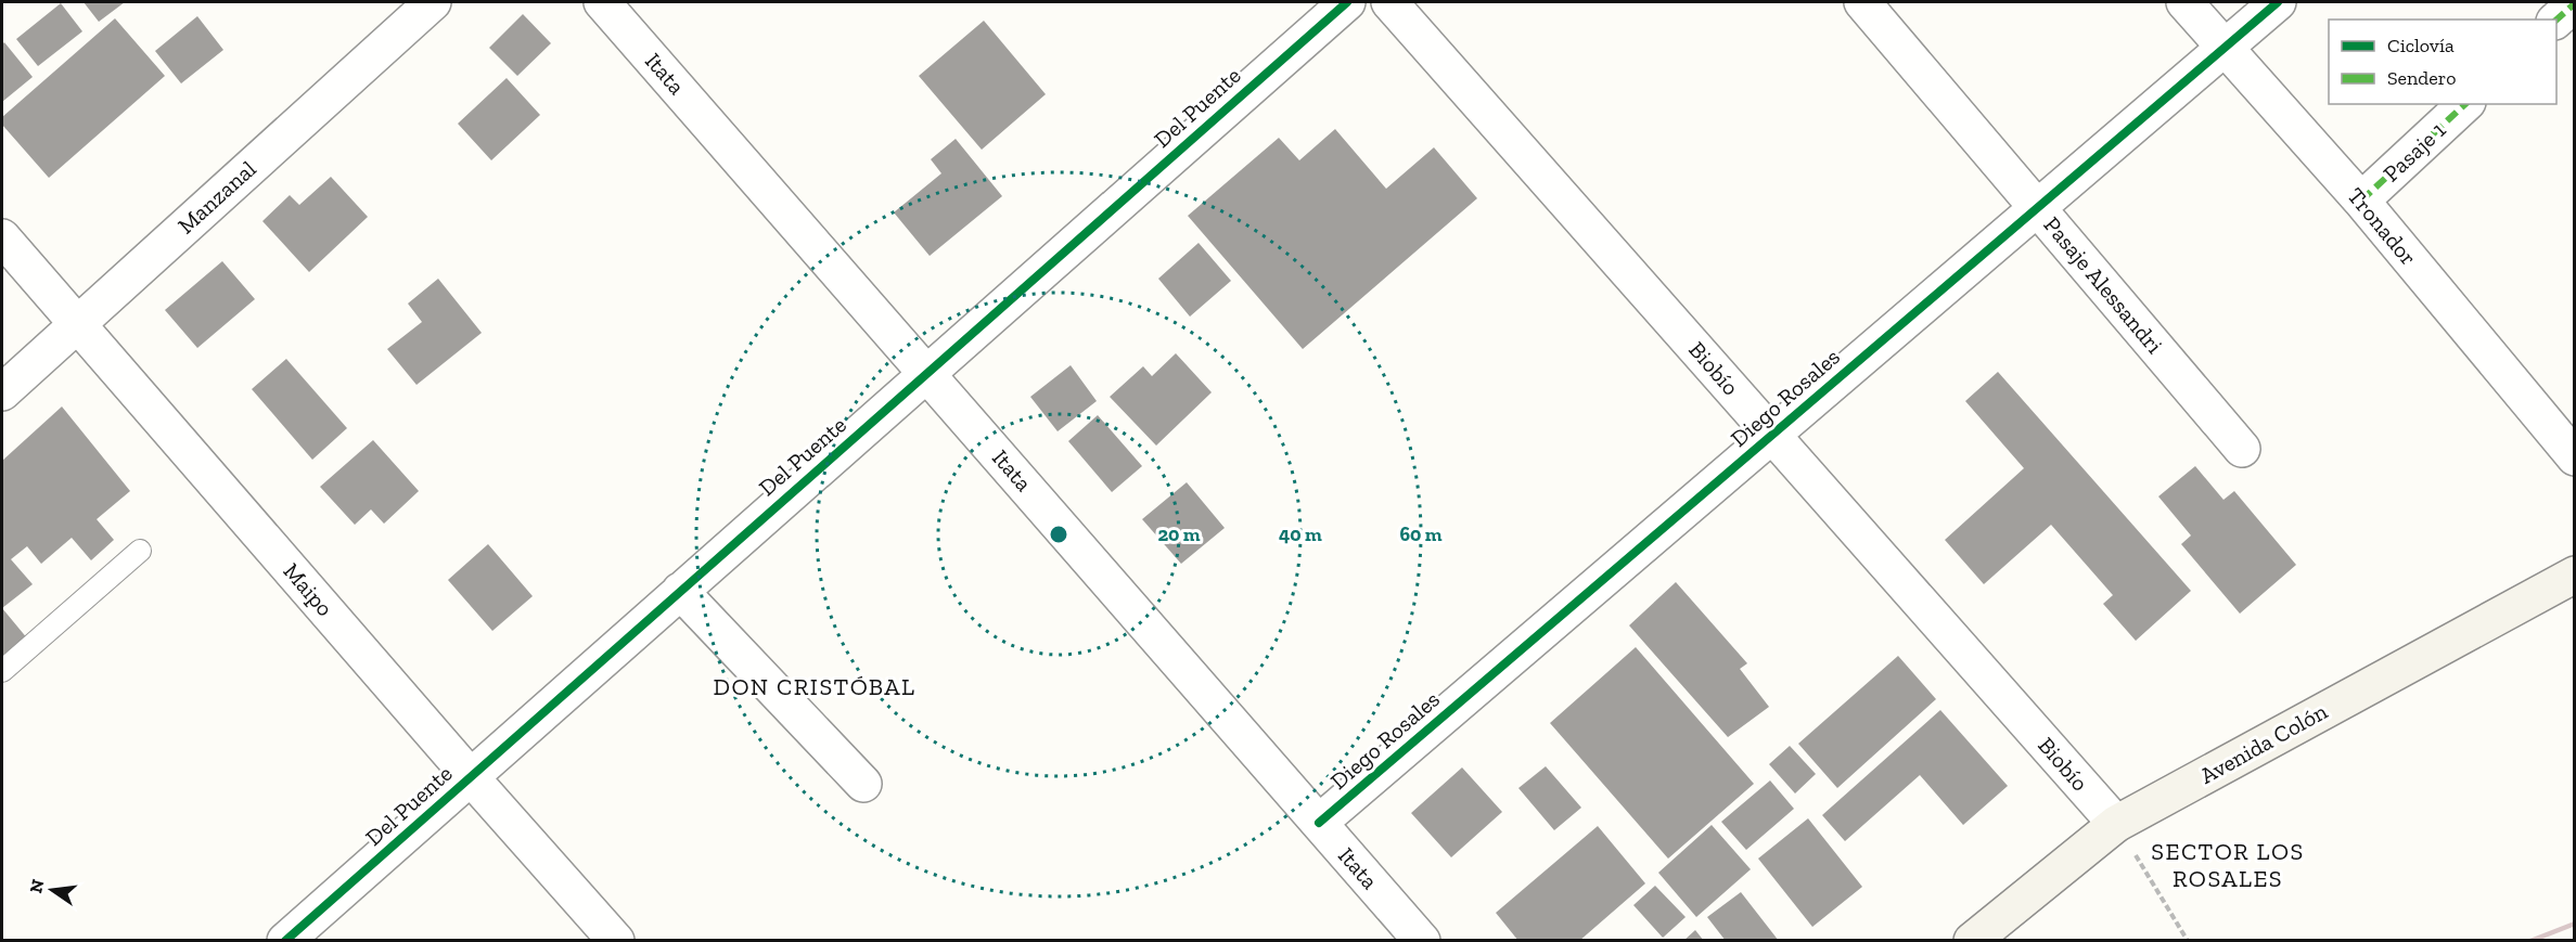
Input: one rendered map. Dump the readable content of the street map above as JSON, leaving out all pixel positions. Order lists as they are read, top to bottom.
{
  "streets": {
    "main road": ["Avenida Colón"],
    "street": [
      "Itata",
      "Del Puente",
      "Pasaje 1",
      "Manzanal",
      "Tronador",
      "Pasaje Alessandri",
      "Biobío",
      "Diego Rosales",
      "Maipo"
    ]
  },
  "crossings": [
    ["Itata", "Del Puente"],
    ["Itata", "Diego Rosales"],
    ["Del Puente", "Maipo"],
    ["Pasaje 1", "Tronador"],
    ["Manzanal", "Maipo"],
    ["Tronador", "Diego Rosales"],
    ["Pasaje Alessandri", "Diego Rosales"],
    ["Biobío", "Diego Rosales"],
    ["Biobío", "Avenida Colón"]
  ],
  "districts": ["DON CRISTÓBAL", "SECTOR LOS ROSALES"],
  "legend": ["Ciclovía", "Sendero"],
  "north": "left",
  "rings": ["20 m", "40 m", "60 m"]
}
